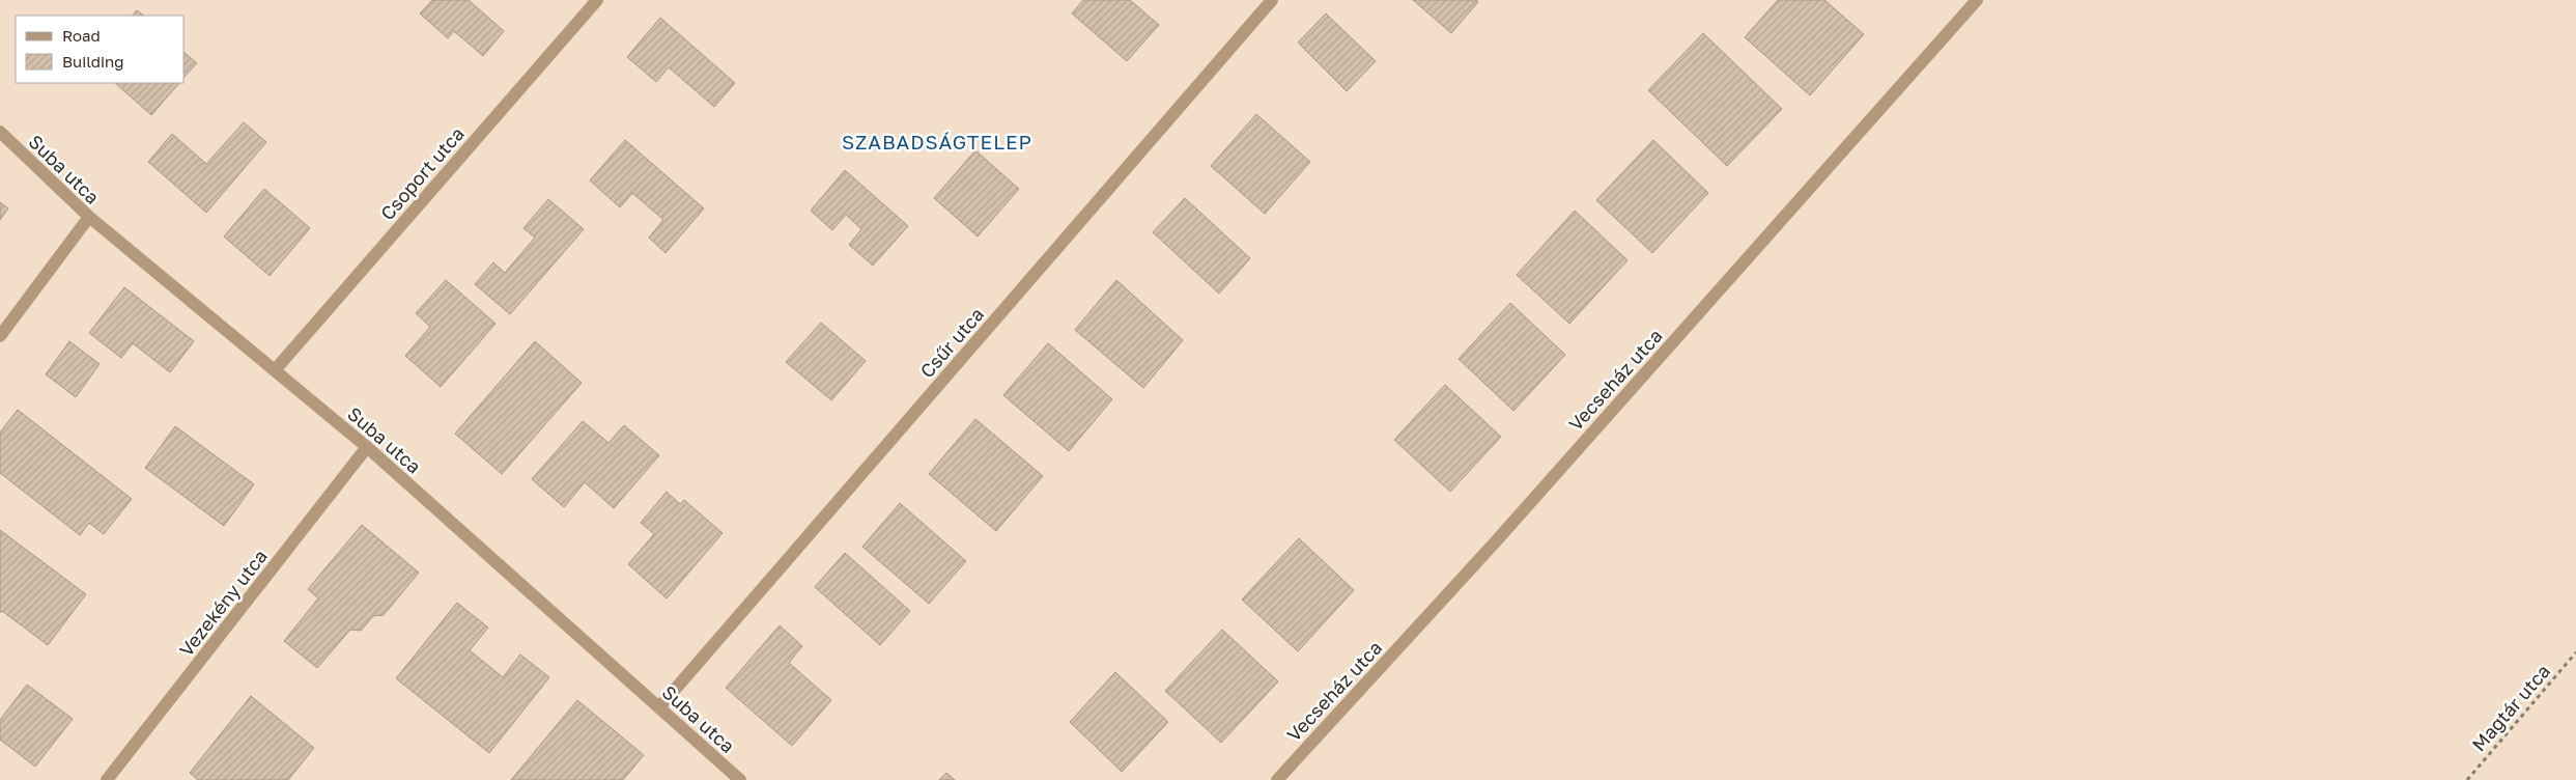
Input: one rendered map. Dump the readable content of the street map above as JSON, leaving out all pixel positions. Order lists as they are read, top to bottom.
{
  "streets": {
    "street": [
      "Suba utca",
      "Csoport utca",
      "Csűr utca",
      "Vecseház utca",
      "Vezekény utca"
    ],
    "path": ["Magtár utca"]
  },
  "crossings": [
    ["Suba utca", "Csoport utca"],
    ["Suba utca", "Csűr utca"],
    ["Suba utca", "Vezekény utca"]
  ],
  "districts": ["SZABADSÁGTELEP"],
  "legend": ["Road", "Building"]
}
